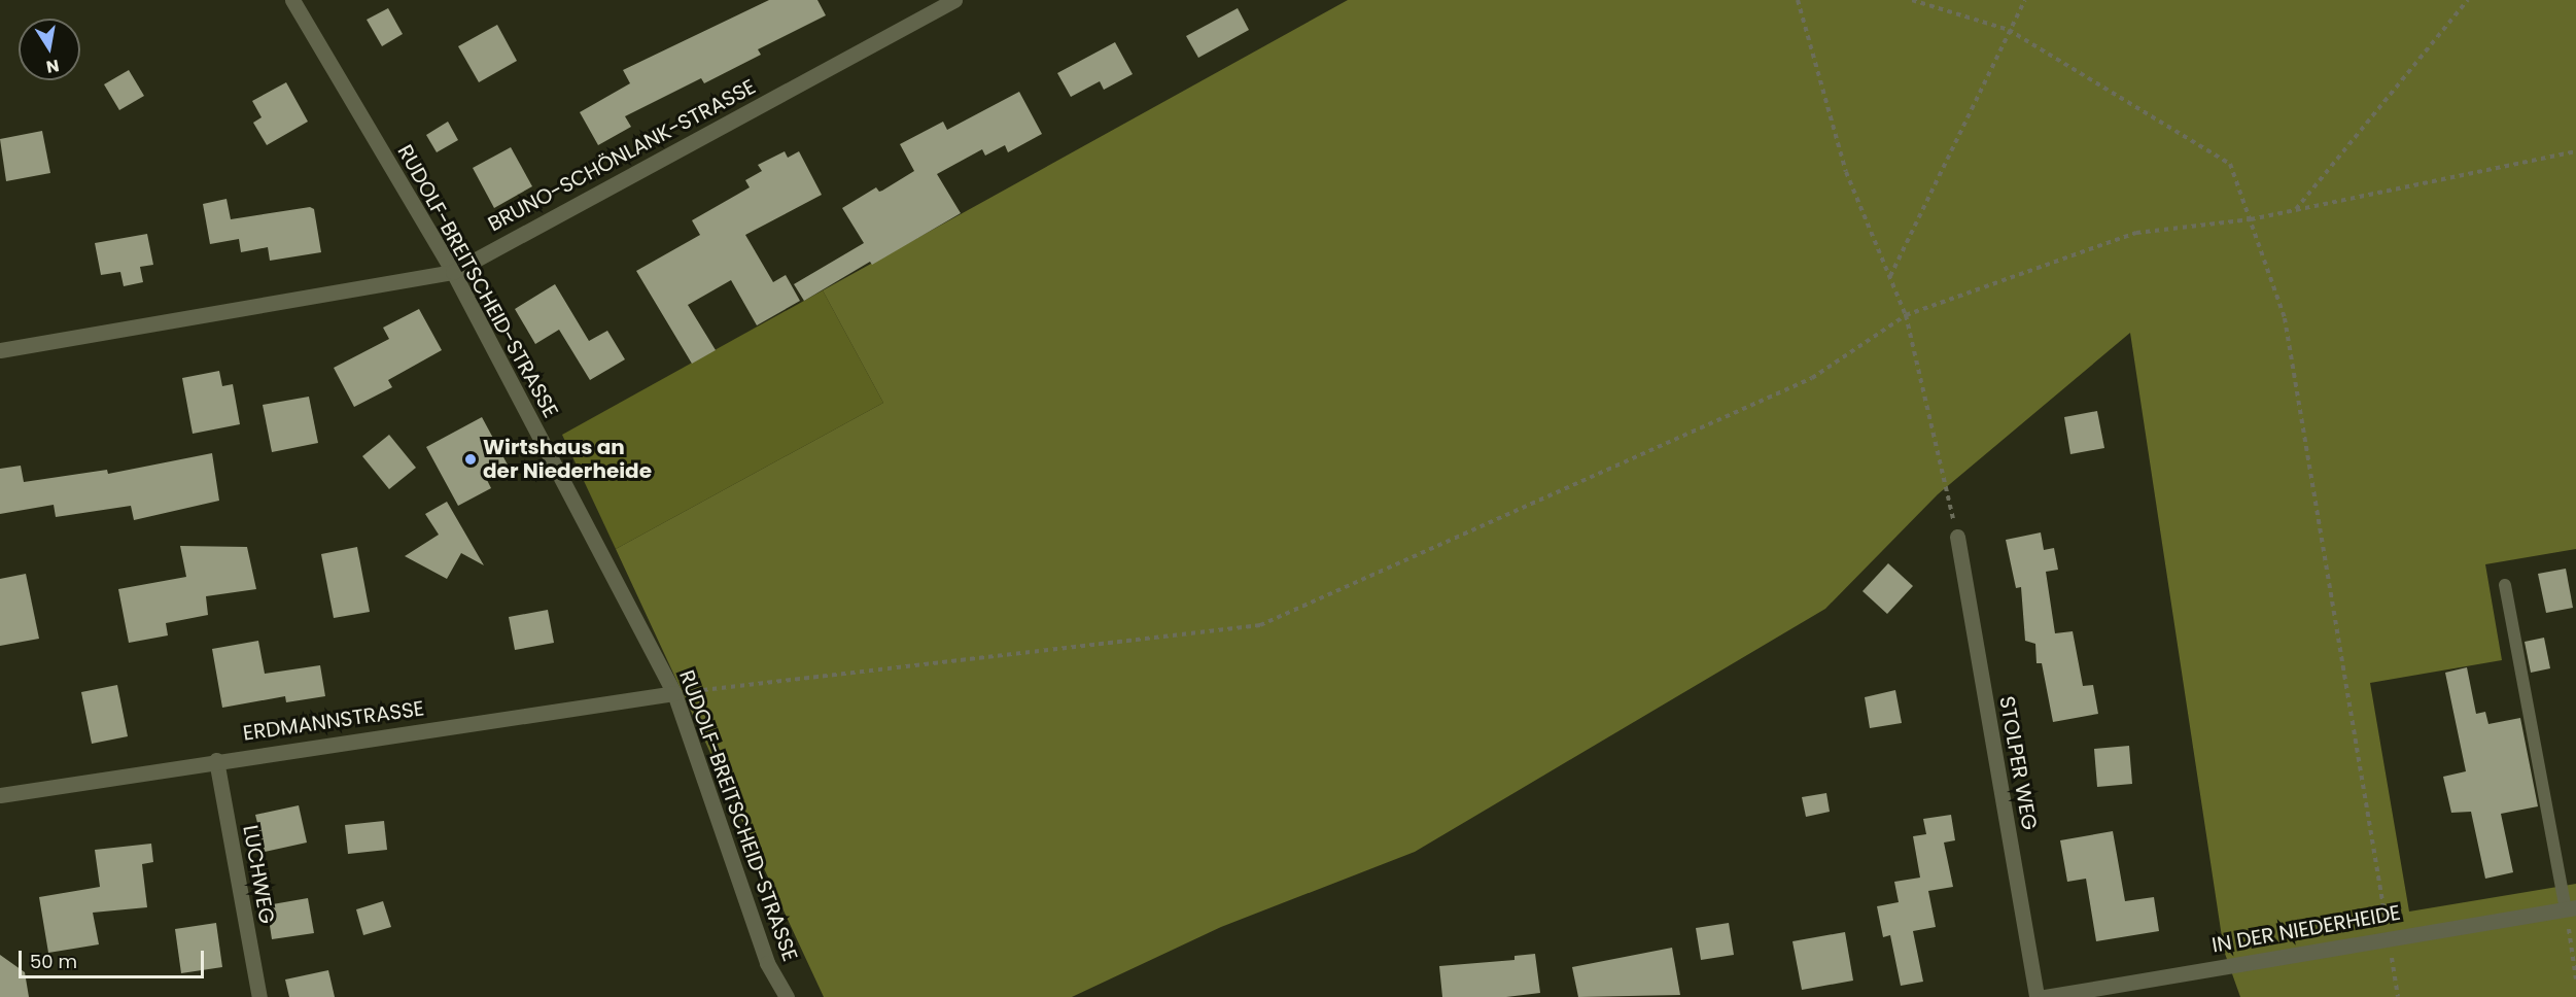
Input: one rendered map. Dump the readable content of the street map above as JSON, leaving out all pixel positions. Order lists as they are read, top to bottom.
{
  "streets": {
    "street": [
      "BRUNO-SCHÖNLANK-STRASSE",
      "RUDOLF-BREITSCHEID-STRASSE",
      "ERDMANNSTRASSE",
      "STOLPER WEG",
      "LUCHWEG",
      "IN DER NIEDERHEIDE"
    ]
  },
  "crossings": [
    ["BRUNO-SCHÖNLANK-STRASSE", "RUDOLF-BREITSCHEID-STRASSE"],
    ["RUDOLF-BREITSCHEID-STRASSE", "ERDMANNSTRASSE"],
    ["ERDMANNSTRASSE", "LUCHWEG"]
  ],
  "places": ["Wirtshaus an der Niederheide"],
  "scale_bar": "50 m",
  "north": "bottom"
}
